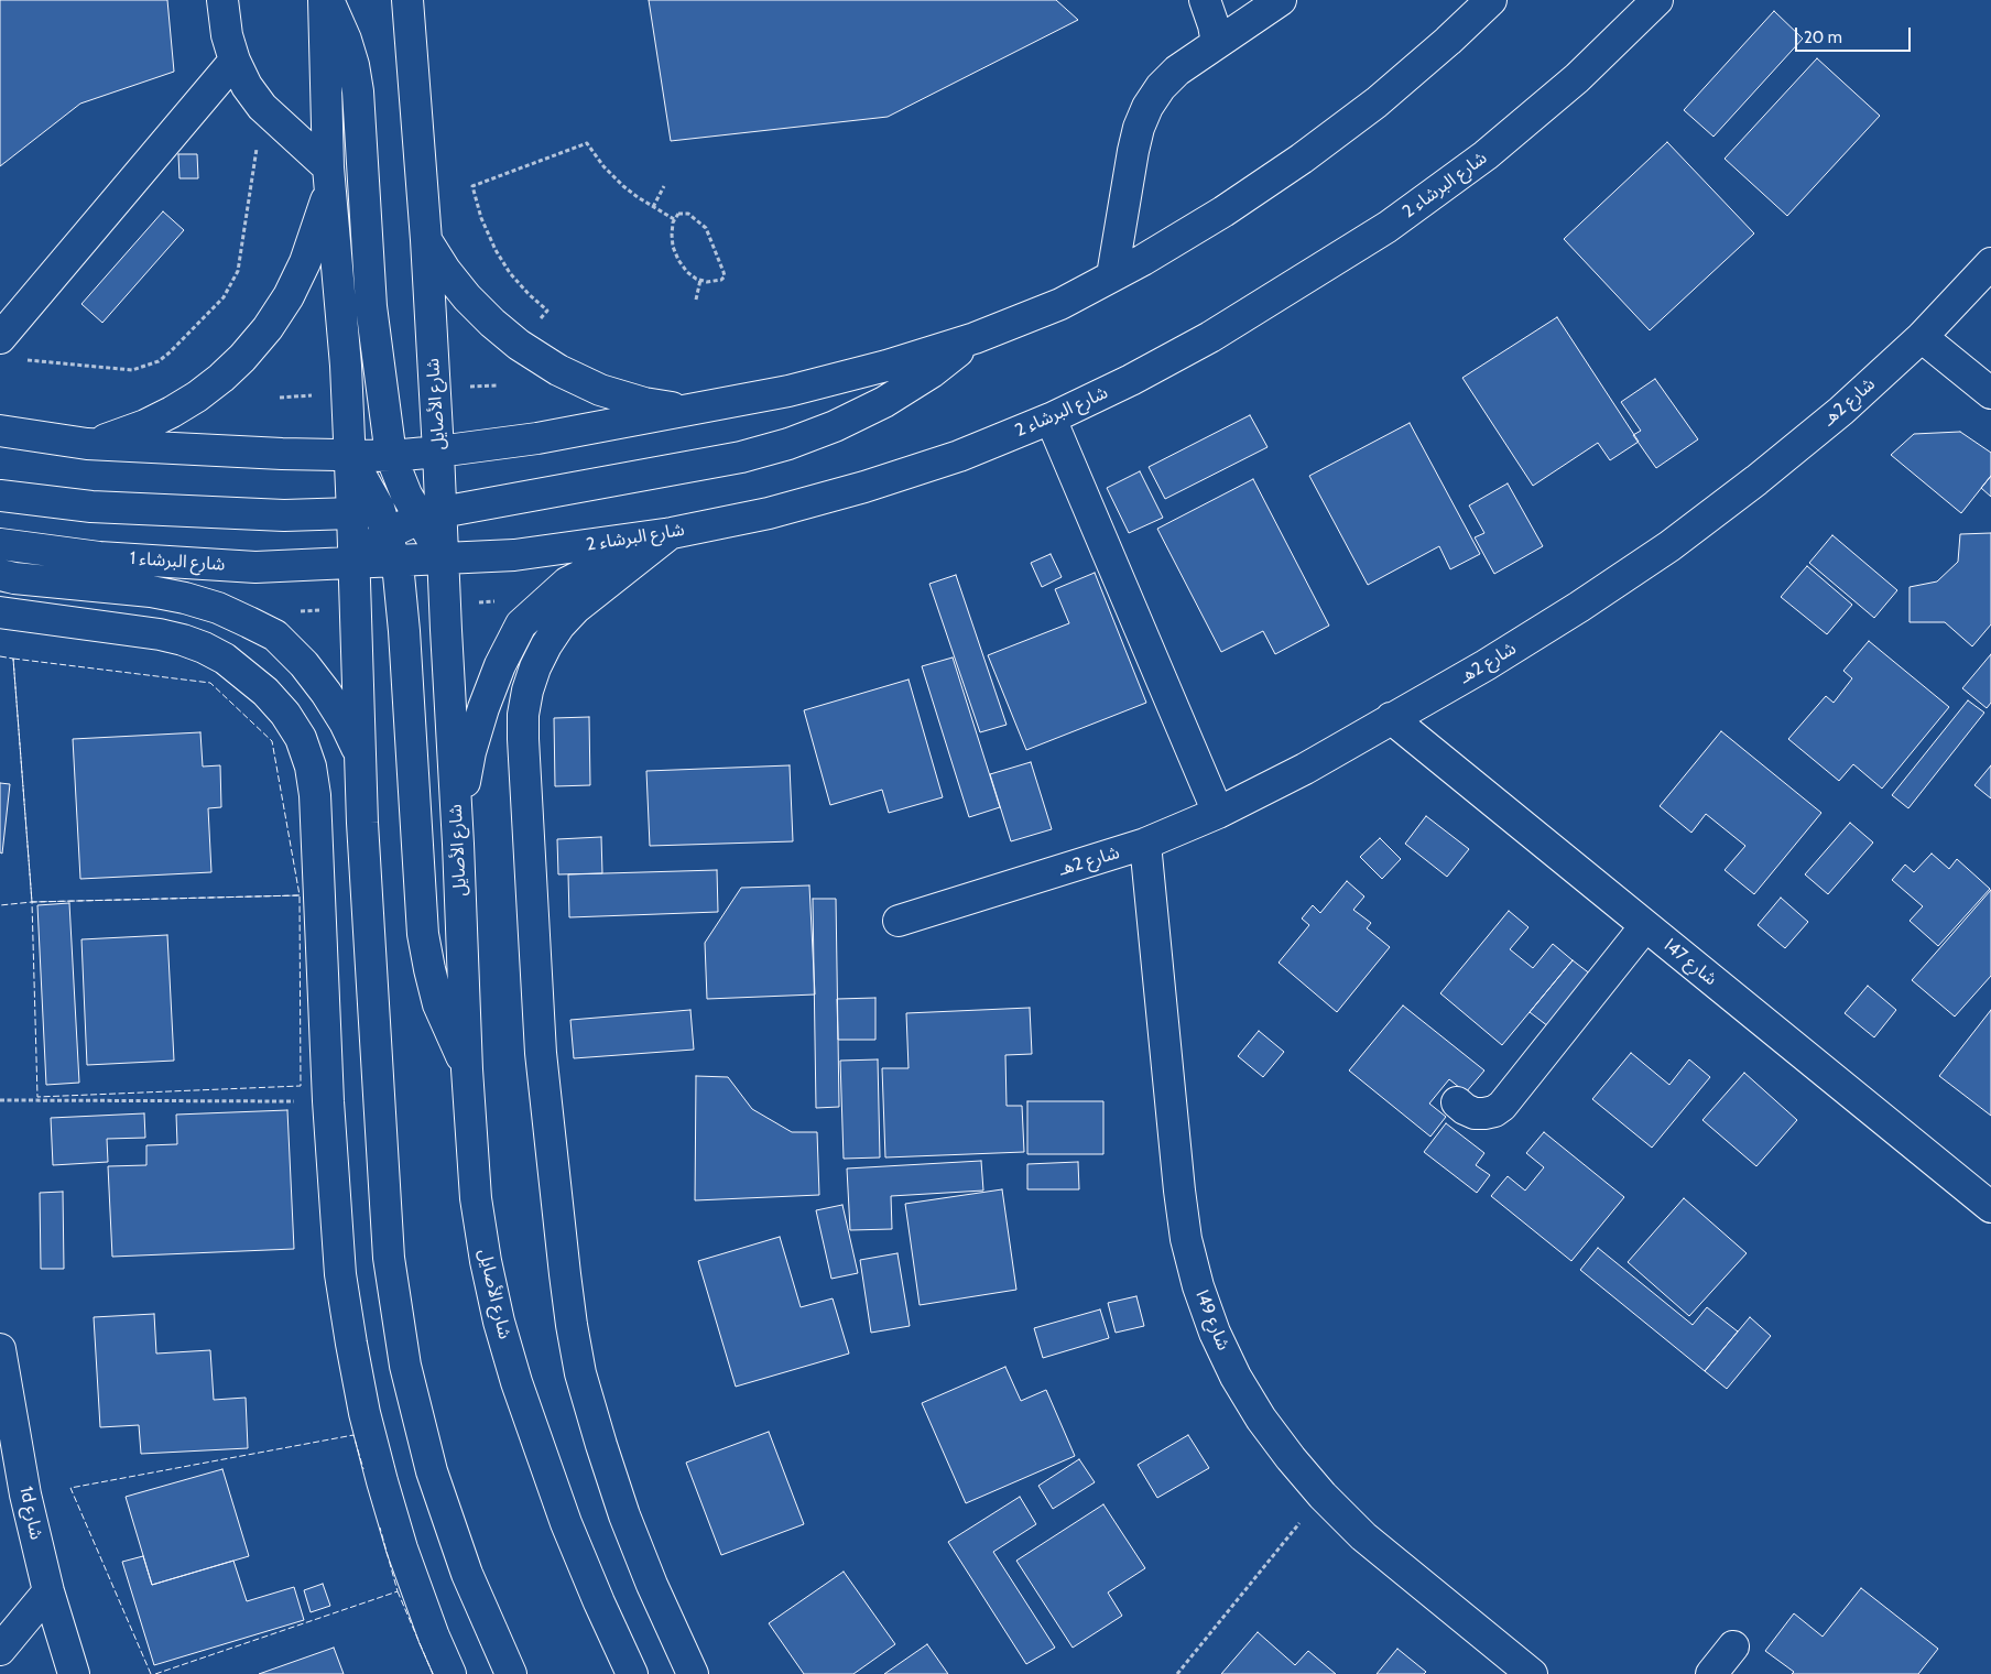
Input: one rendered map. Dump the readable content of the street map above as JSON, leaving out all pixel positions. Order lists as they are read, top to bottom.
{
  "streets": {
    "street": [
      "شارع البرشاء 2",
      "شارع 2هـ",
      "شارع الأصايل",
      "شارع البرشاء 1",
      "شارع 47ا",
      "شارع 49ا",
      "1d شارع"
    ]
  },
  "crossings": [
    ["شارع البرشاء 2", "شارع الأصايل"],
    ["شارع البرشاء 2", "شارع البرشاء 1"],
    ["شارع 2هـ", "شارع 47ا"],
    ["شارع 2هـ", "شارع 49ا"]
  ],
  "scale_bar": "20 m"
}
